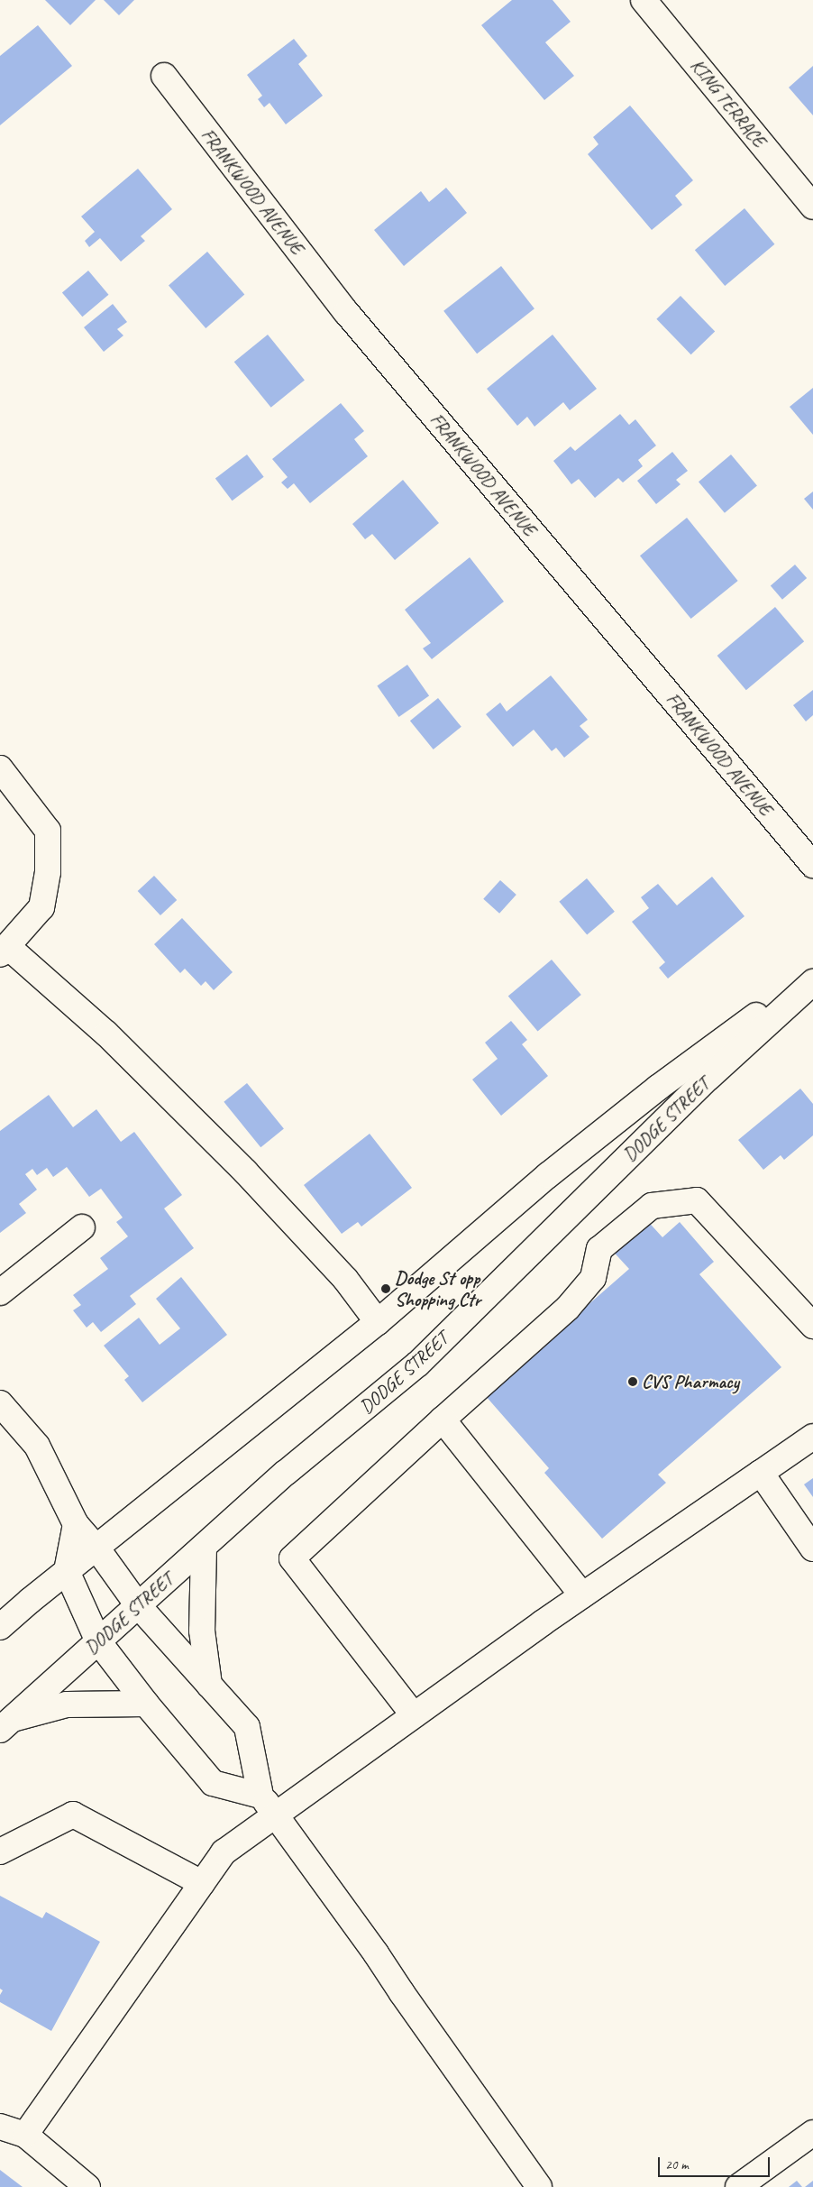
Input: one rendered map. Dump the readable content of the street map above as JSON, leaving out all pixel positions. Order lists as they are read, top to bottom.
{
  "streets": {
    "main road": ["KING TERRACE", "FRANKWOOD AVENUE", "DODGE STREET"]
  },
  "places": ["Dodge St opp Shopping Ctr", "CVS Pharmacy"],
  "scale_bar": "20 m"
}
